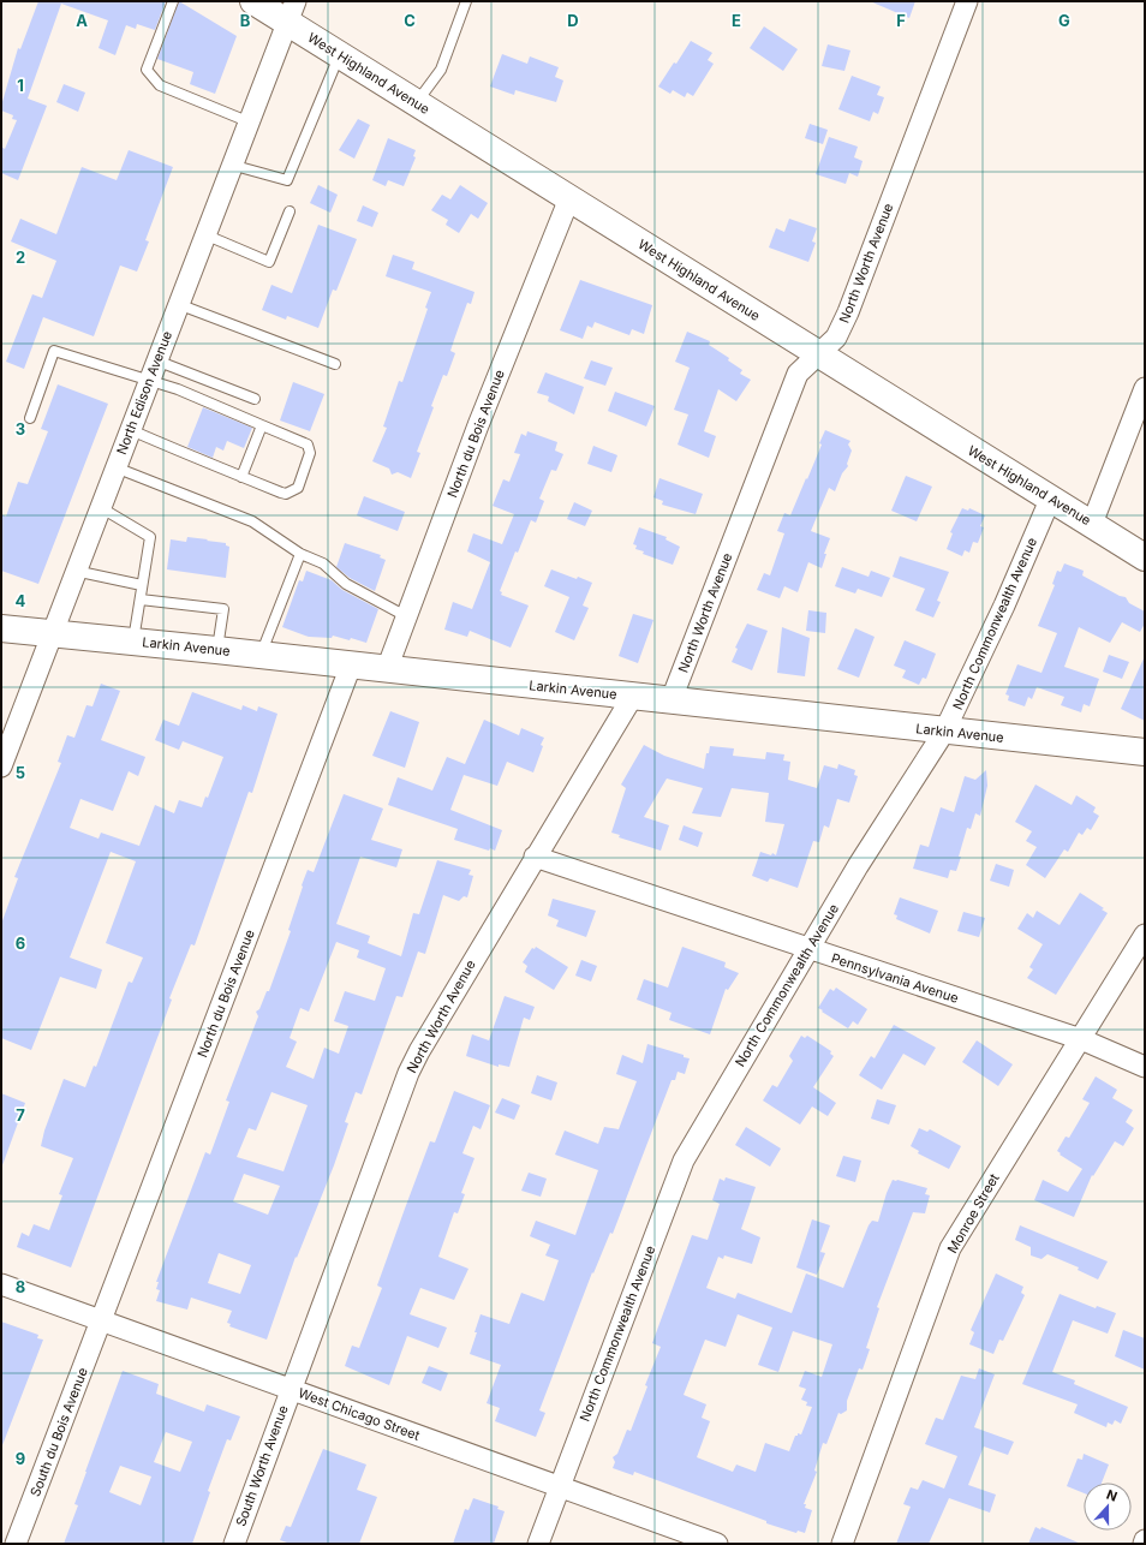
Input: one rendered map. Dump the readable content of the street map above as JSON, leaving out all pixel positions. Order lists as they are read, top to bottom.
{
  "streets": {
    "main road": ["West Highland Avenue", "Larkin Avenue"],
    "street": [
      "North Worth Avenue",
      "North Edison Avenue",
      "North du Bois Avenue",
      "North Commonwealth Avenue",
      "Pennsylvania Avenue",
      "Monroe Street",
      "West Chicago Street",
      "South du Bois Avenue",
      "South Worth Avenue"
    ]
  },
  "crossings": [
    ["West Highland Avenue", "North Worth Avenue"],
    ["West Highland Avenue", "North Edison Avenue"],
    ["West Highland Avenue", "North du Bois Avenue"],
    ["West Highland Avenue", "North Commonwealth Avenue"],
    ["North Worth Avenue", "Larkin Avenue"],
    ["North Worth Avenue", "Pennsylvania Avenue"],
    ["North Worth Avenue", "West Chicago Street"],
    ["North Worth Avenue", "South Worth Avenue"],
    ["North Edison Avenue", "Larkin Avenue"],
    ["North du Bois Avenue", "Larkin Avenue"],
    ["North du Bois Avenue", "West Chicago Street"],
    ["North du Bois Avenue", "South du Bois Avenue"],
    ["North Commonwealth Avenue", "Larkin Avenue"],
    ["North Commonwealth Avenue", "Pennsylvania Avenue"],
    ["North Commonwealth Avenue", "West Chicago Street"],
    ["Pennsylvania Avenue", "Monroe Street"],
    ["West Chicago Street", "South du Bois Avenue"],
    ["West Chicago Street", "South Worth Avenue"]
  ],
  "north": "top",
  "grid": {
    "columns": [
      "A",
      "B",
      "C",
      "D",
      "E",
      "F",
      "G"
    ],
    "rows": [
      "1",
      "2",
      "3",
      "4",
      "5",
      "6",
      "7",
      "8",
      "9"
    ]
  }
}
